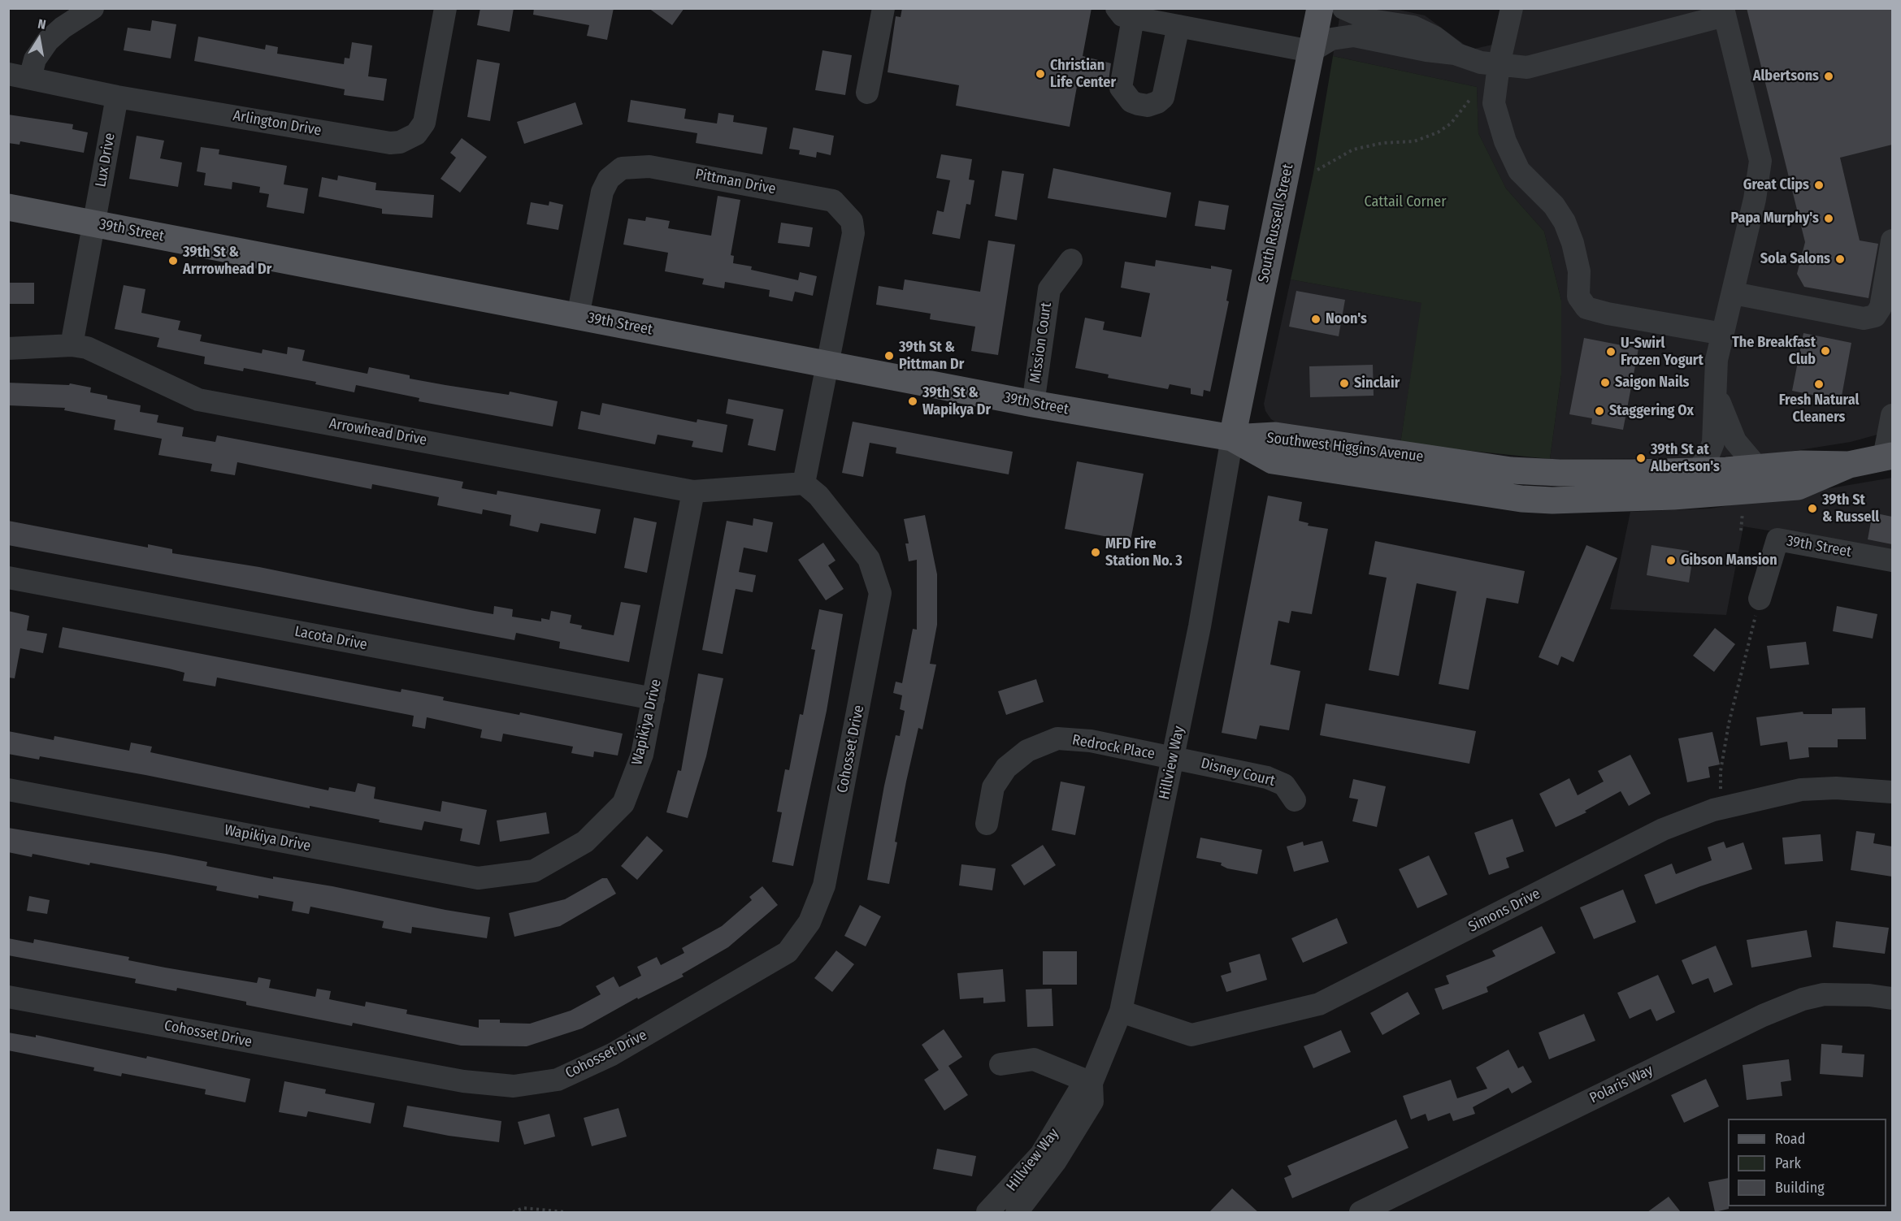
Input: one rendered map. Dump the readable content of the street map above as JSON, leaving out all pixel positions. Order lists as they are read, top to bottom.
{
  "streets": {
    "main road": ["South Russell Street", "39th Street", "Southwest Higgins Avenue"],
    "street": [
      "Arlington Drive",
      "Lux Drive",
      "Pittman Drive",
      "Mission Court",
      "Arrowhead Drive",
      "Lacota Drive",
      "Wapikiya Drive",
      "Redrock Place",
      "Cohosset Drive",
      "Hillview Way",
      "Disney Court",
      "Simons Drive",
      "Polaris Way"
    ]
  },
  "crossings": [
    ["Arlington Drive", "Lux Drive"],
    ["Lux Drive", "39th Street"],
    ["Pittman Drive", "39th Street"],
    ["South Russell Street", "39th Street"],
    ["South Russell Street", "Southwest Higgins Avenue"],
    ["South Russell Street", "Hillview Way"],
    ["39th Street", "Mission Court"],
    ["39th Street", "Southwest Higgins Avenue"],
    ["39th Street", "Hillview Way"],
    ["Arrowhead Drive", "Wapikiya Drive"],
    ["Southwest Higgins Avenue", "Hillview Way"],
    ["Lacota Drive", "Wapikiya Drive"],
    ["Redrock Place", "Hillview Way"],
    ["Redrock Place", "Disney Court"],
    ["Hillview Way", "Disney Court"],
    ["Hillview Way", "Simons Drive"]
  ],
  "parks": ["Cattail Corner"],
  "places": [
    "Christian Life Center",
    "Albertsons",
    "Great Clips",
    "Papa Murphy's",
    "Sola Salons",
    "39th St & Arrrowhead Dr",
    "Noon's",
    "The Breakfast Club",
    "U-Swirl Frozen Yogurt",
    "39th St & Pittman Dr",
    "Saigon Nails",
    "Sinclair",
    "Fresh Natural Cleaners",
    "39th St & Wapikya Dr",
    "Staggering Ox",
    "39th St at Albertson's",
    "39th St & Russell",
    "MFD Fire Station No. 3",
    "Gibson Mansion"
  ],
  "legend": ["Road", "Park", "Building"],
  "north": "top"
}
